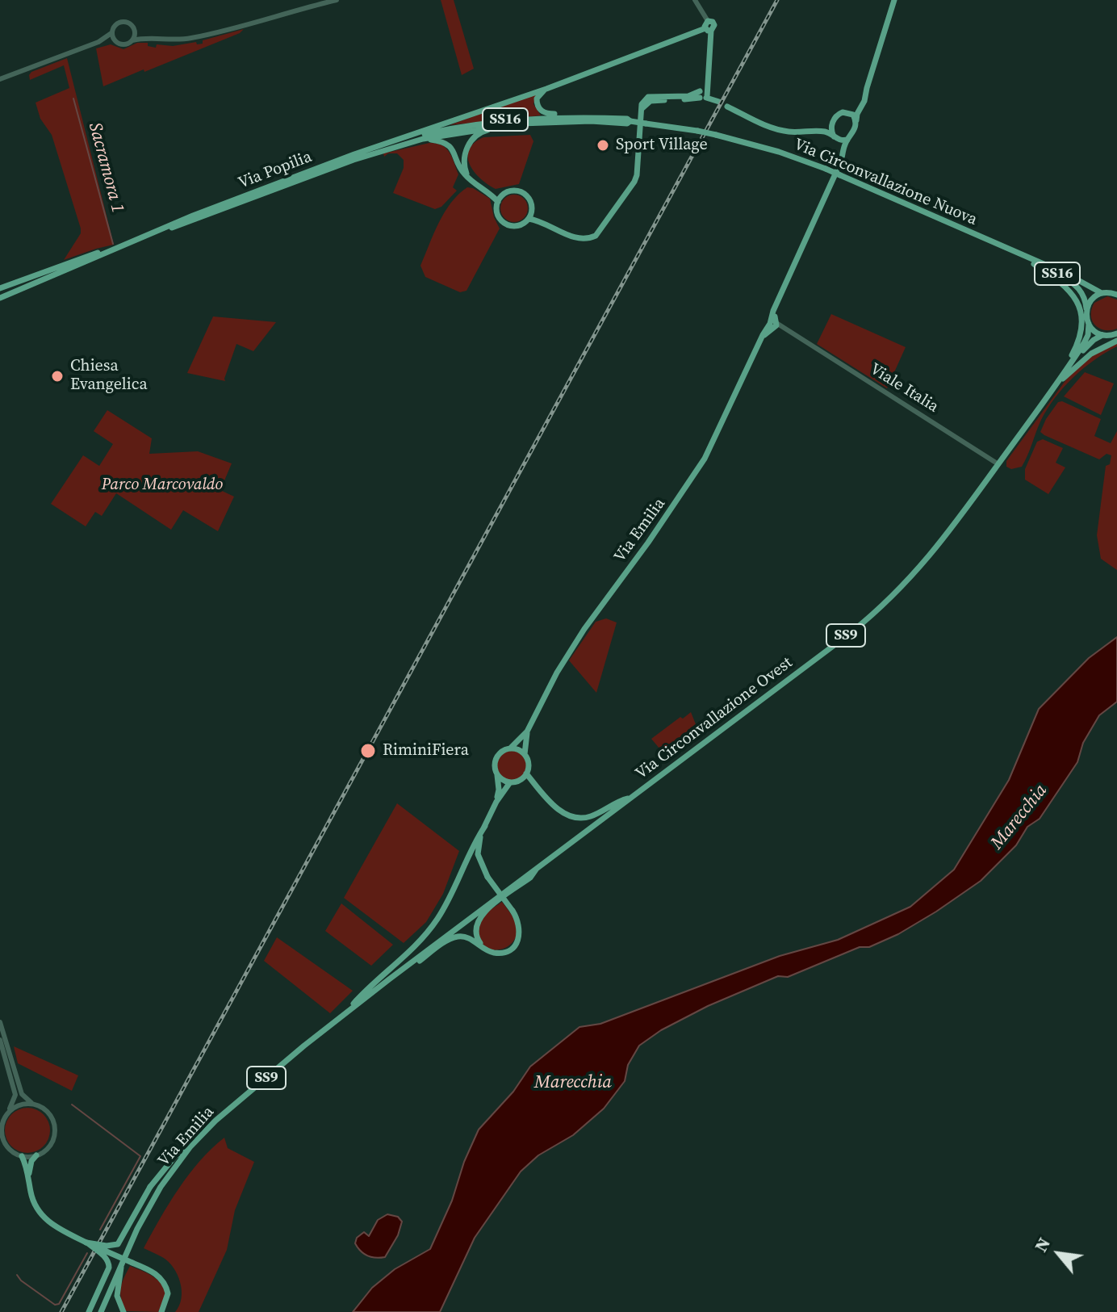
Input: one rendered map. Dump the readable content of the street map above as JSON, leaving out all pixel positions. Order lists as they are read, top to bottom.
{
  "streets": {
    "main road": [
      "SS16",
      "Via Popilia",
      "Via Circonvallazione Nuova",
      "Via Emilia",
      "SS9",
      "Via Circonvallazione Ovest"
    ],
    "street": ["Viale Italia"]
  },
  "crossings": [
    ["SS16", "Via Circonvallazione Nuova"],
    ["SS16", "Via Circonvallazione Ovest"],
    ["Via Popilia", "Via Circonvallazione Nuova"],
    ["Viale Italia", "Via Emilia"],
    ["Viale Italia", "Via Circonvallazione Ovest"],
    ["Via Emilia", "Via Circonvallazione Ovest"]
  ],
  "water": ["Sacramora 1", "Marecchia"],
  "parks": ["Parco Marcovaldo"],
  "places": ["Sport Village", "Chiesa Evangelica", "RiminiFiera"],
  "north": "top left"
}
